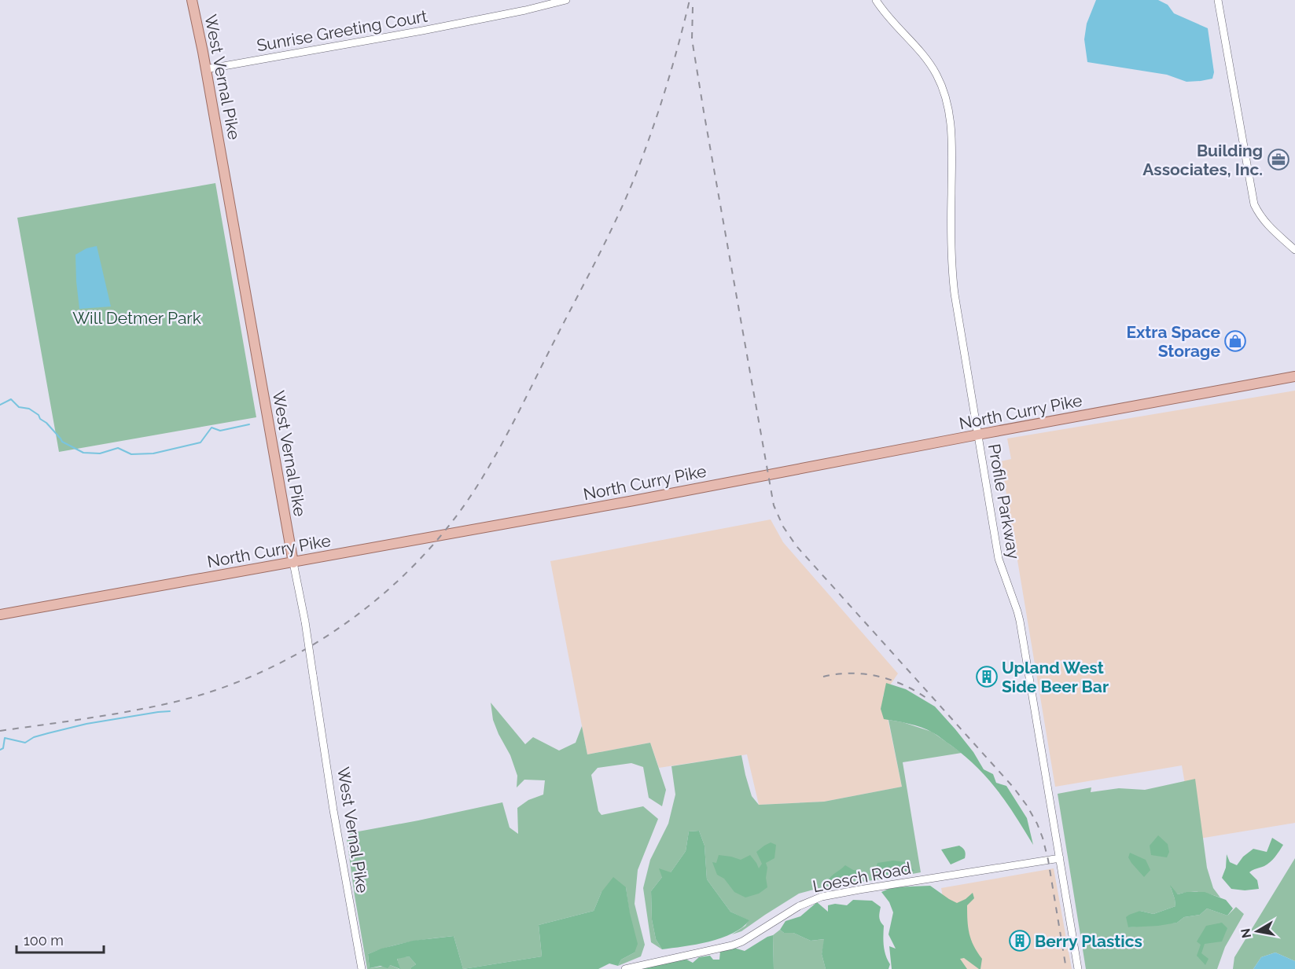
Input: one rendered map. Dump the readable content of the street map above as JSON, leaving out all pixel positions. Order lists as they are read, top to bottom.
{
  "streets": {
    "main road": ["West Vernal Pike", "North Curry Pike"],
    "street": ["Sunrise Greeting Court", "Profile Parkway", "Loesch Road"]
  },
  "crossings": [
    ["Sunrise Greeting Court", "West Vernal Pike"],
    ["West Vernal Pike", "North Curry Pike"],
    ["North Curry Pike", "Profile Parkway"],
    ["Profile Parkway", "Loesch Road"]
  ],
  "parks": ["Will Detmer Park"],
  "places": {
    "office": ["Building Associates, Inc."],
    "shop": ["Extra Space Storage"],
    "building": ["Upland West Side Beer Bar", "Berry Plastics"]
  },
  "scale_bar": "100 m",
  "north": "left"
}
